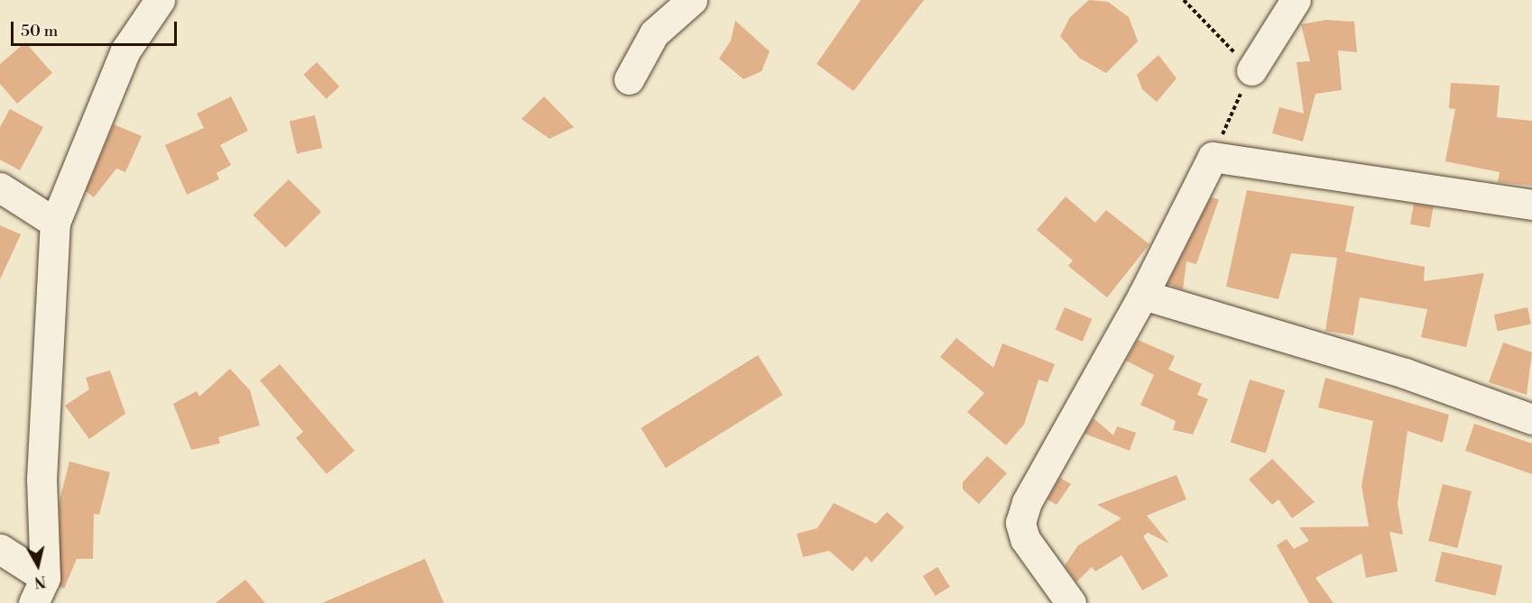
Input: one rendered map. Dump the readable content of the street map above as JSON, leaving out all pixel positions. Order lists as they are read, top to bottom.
{
  "scale_bar": "50 m",
  "north": "bottom"
}
